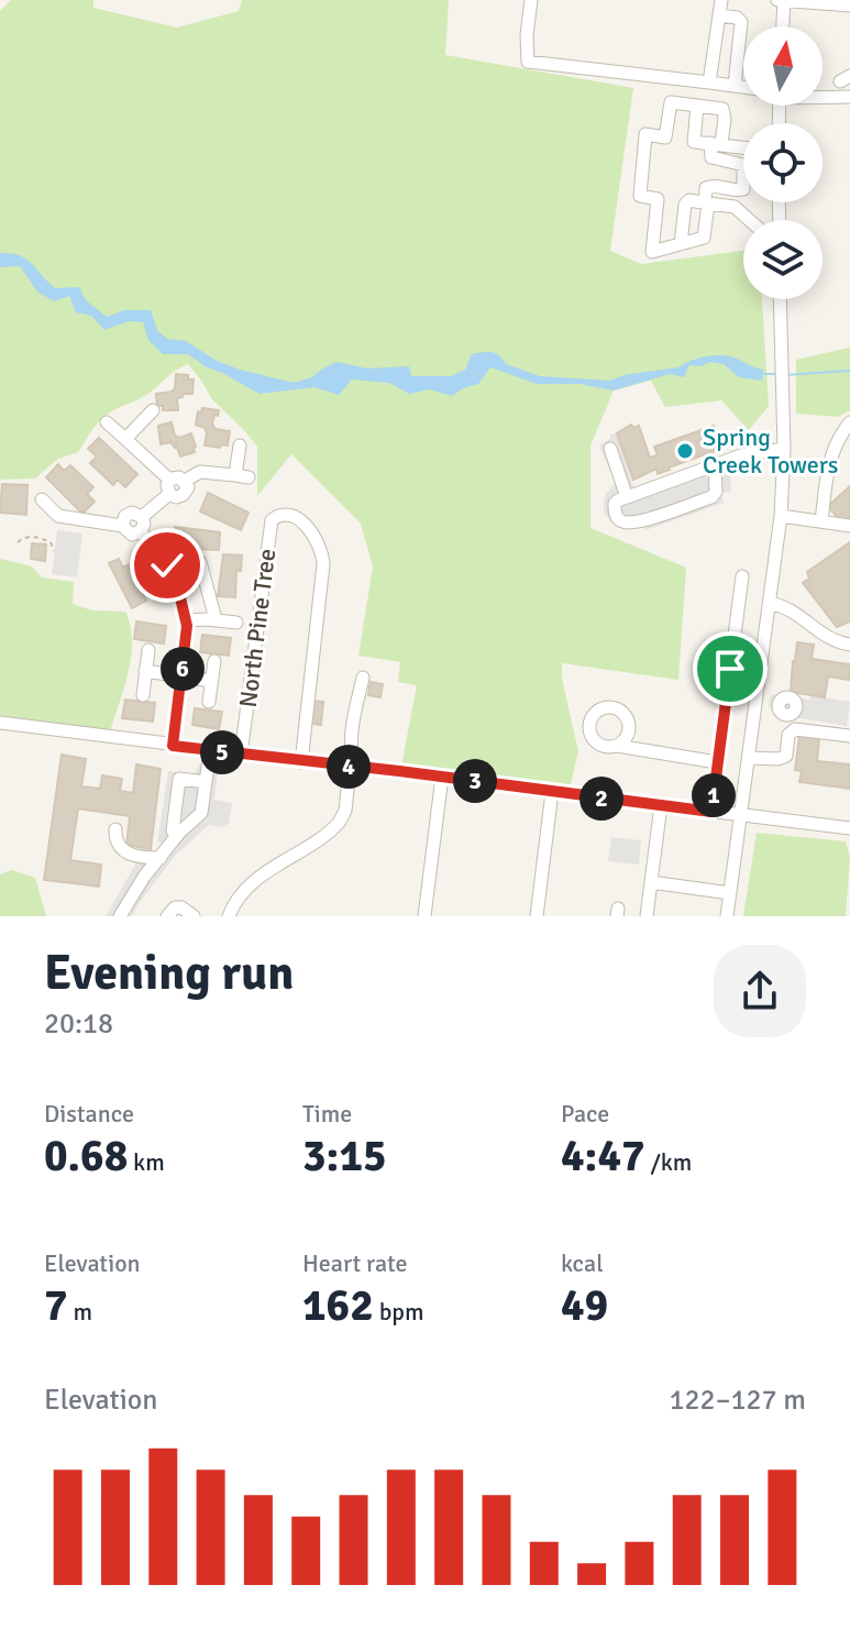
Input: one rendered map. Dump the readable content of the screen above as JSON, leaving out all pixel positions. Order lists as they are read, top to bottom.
{
  "streets": {
    "street": ["North Pine Tree"]
  },
  "places": ["Spring Creek Towers"],
  "north": "top",
  "page": {
    "pins": [
      "6",
      "5",
      "4",
      "3",
      "1",
      "2"
    ],
    "heading": ["Evening run", "20:18"],
    "stats": [
      ["Distance", "0.68 km"],
      ["Time", "3:15"],
      ["Pace", "4:47 /km"],
      ["Elevation", "7 m"],
      ["Heart rate", "162 bpm"],
      ["kcal", "49"]
    ],
    "chart": ["Elevation", "122–127 m"]
  }
}
